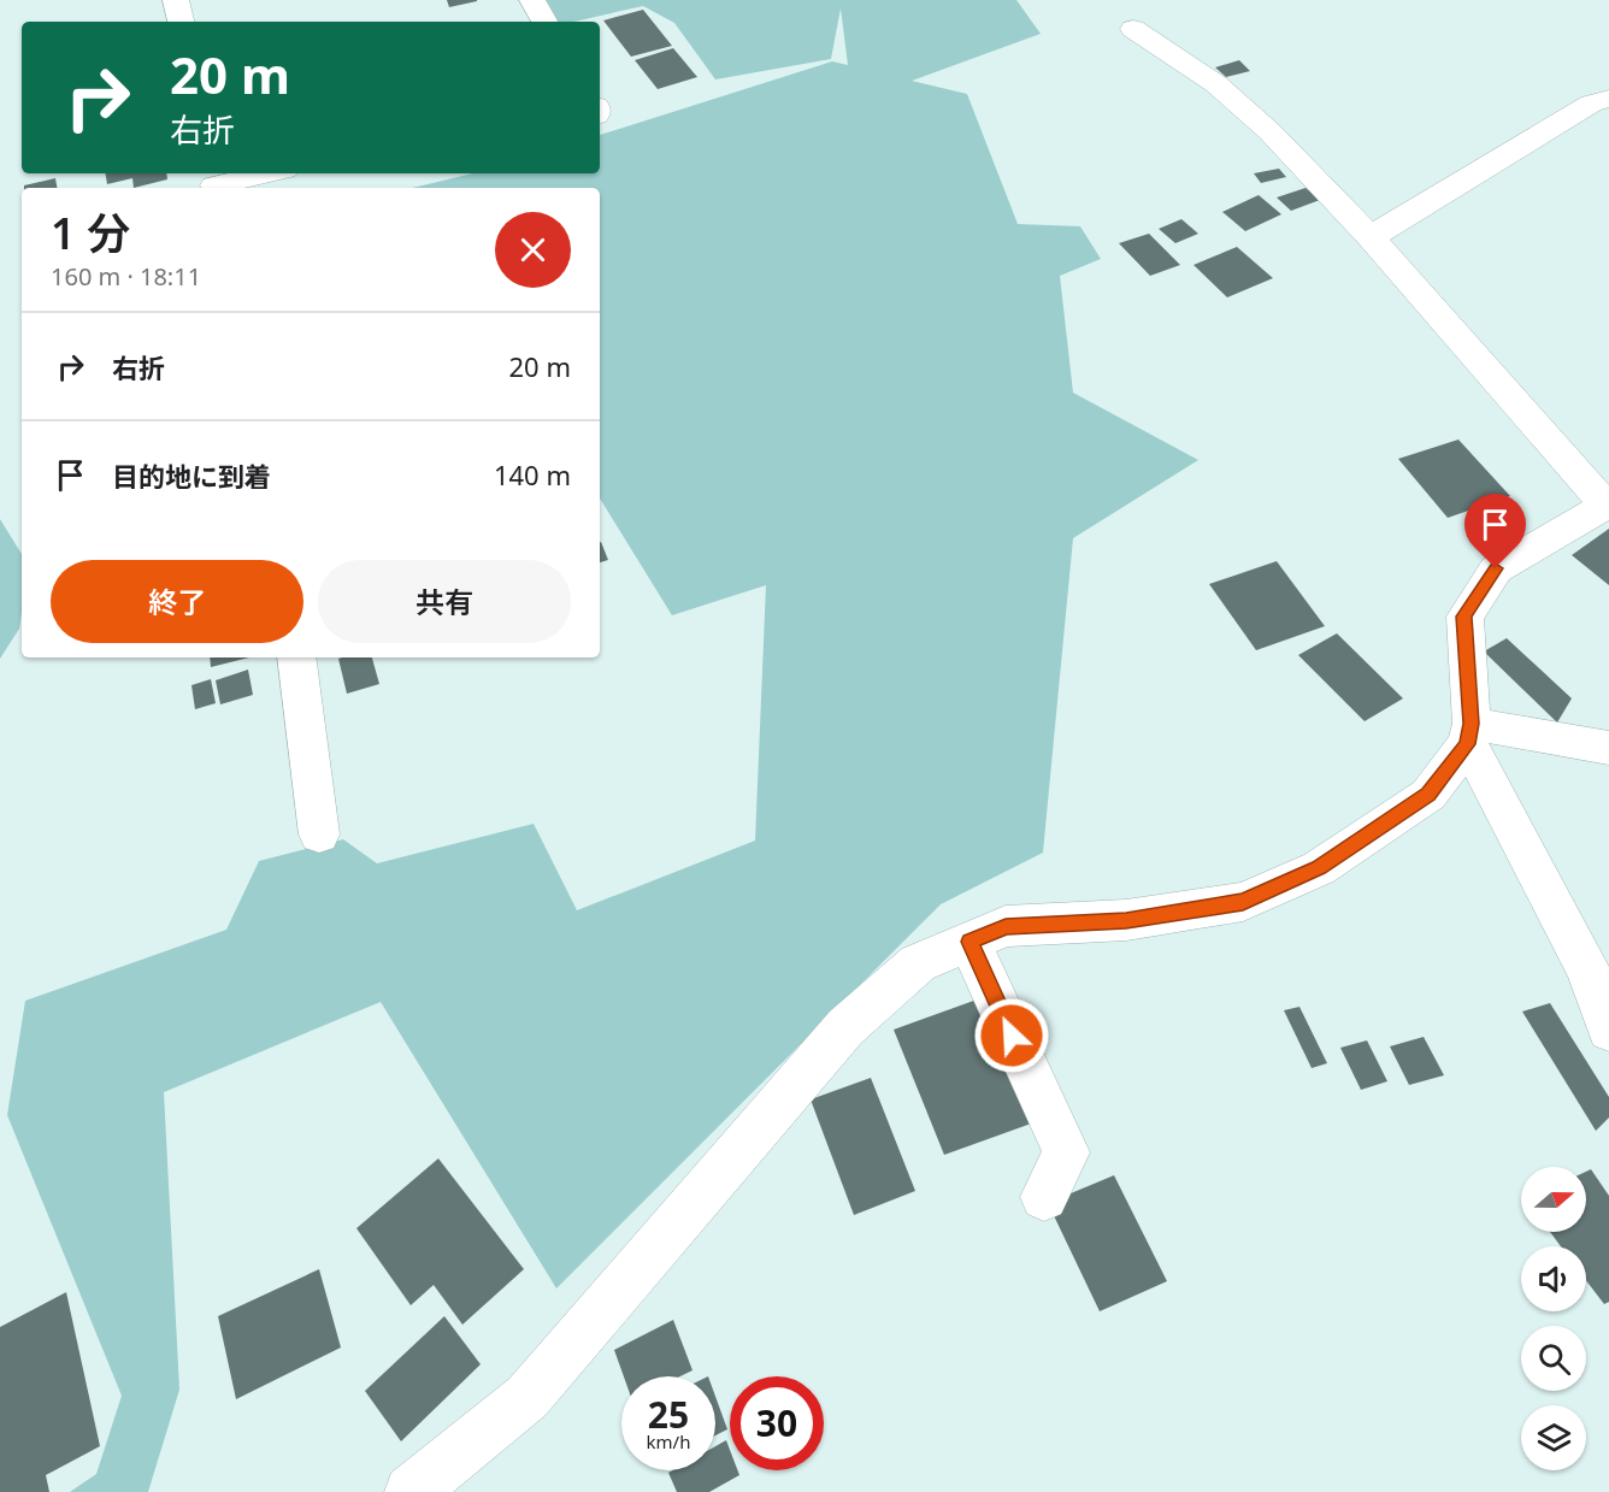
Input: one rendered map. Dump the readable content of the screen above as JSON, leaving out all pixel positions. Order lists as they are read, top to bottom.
{
  "north": "right",
  "page": {
    "turn": ["20 m", "右折"],
    "heading": ["1 分", "160 m · 18:11"],
    "list": [
      {
        "name": "右折",
        "value": "20 m"
      },
      {
        "name": "目的地に到着",
        "value": "140 m"
      }
    ],
    "buttons": ["終了", "共有"],
    "speed": "25 km/h",
    "limit": "30"
  }
}
